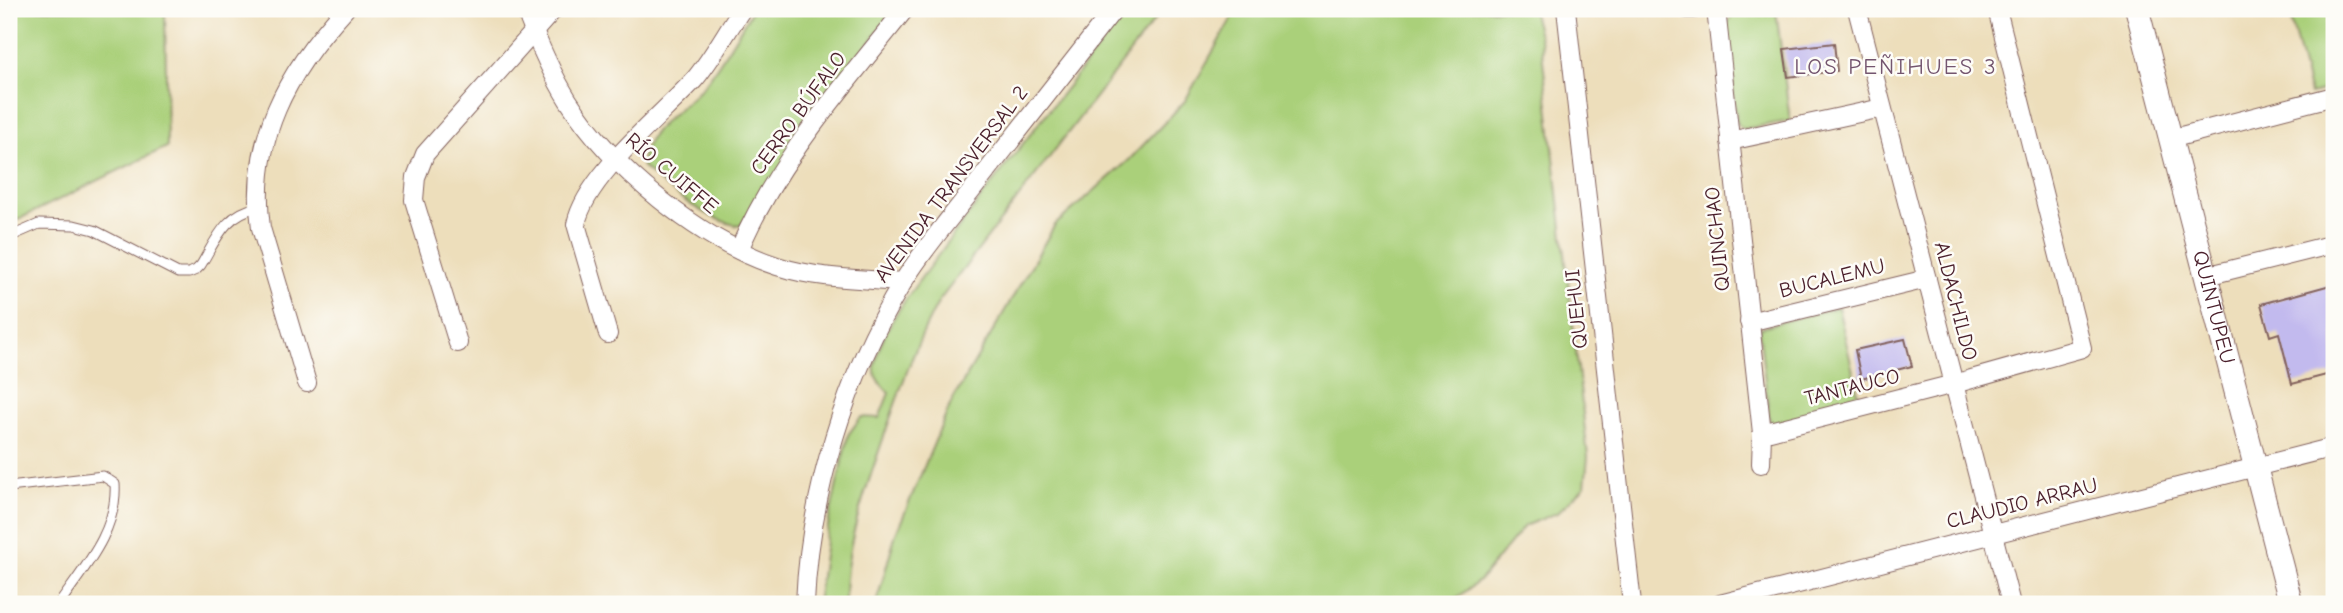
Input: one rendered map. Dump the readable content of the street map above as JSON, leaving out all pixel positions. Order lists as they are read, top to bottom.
{
  "streets": {
    "street": [
      "CERRO BÚFALO",
      "RÍO CUIFFE",
      "AVENIDA TRANSVERSAL 2",
      "QUINCHAO",
      "BUCALEMU",
      "ALDACHILDO",
      "QUINTUPEU",
      "QUEHUI",
      "TANTAUCO",
      "CLAUDIO ARRAU"
    ]
  },
  "crossings": [
    ["CERRO BÚFALO", "RÍO CUIFFE"],
    ["RÍO CUIFFE", "AVENIDA TRANSVERSAL 2"],
    ["QUINCHAO", "BUCALEMU"],
    ["QUINCHAO", "TANTAUCO"],
    ["BUCALEMU", "ALDACHILDO"],
    ["ALDACHILDO", "TANTAUCO"],
    ["ALDACHILDO", "CLAUDIO ARRAU"],
    ["QUINTUPEU", "CLAUDIO ARRAU"]
  ],
  "districts": ["LOS PEÑIHUES 3"]
}
